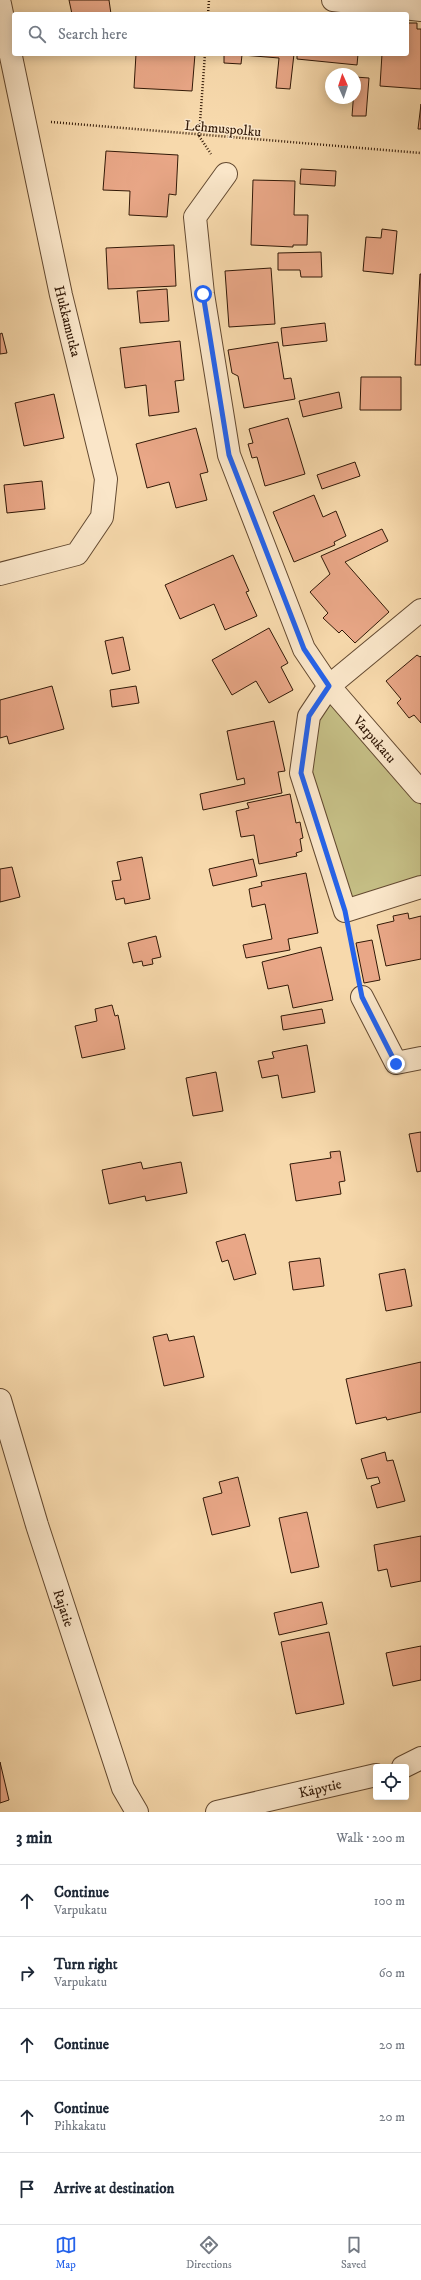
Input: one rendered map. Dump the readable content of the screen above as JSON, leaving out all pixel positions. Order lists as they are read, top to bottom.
{
  "streets": {
    "street": [
      "Hukkamutka",
      "Varpukatu",
      "Rajatie",
      "Käpytie"
    ],
    "path": ["Lehmuspolku"]
  },
  "crossings": [
    ["Lehmuspolku", "Hukkamutka"]
  ],
  "north": "top",
  "page": {
    "search": "Search here",
    "heading": ["3 min", "Walk · 200 m"],
    "list": [
      ["Continue", "Varpukatu", "100 m"],
      ["Turn right", "Varpukatu", "60 m"],
      ["Continue", "20 m"],
      ["Continue", "Pihkakatu", "20 m"],
      "Arrive at destination"
    ],
    "nav": ["Map", "Directions", "Saved"]
  }
}
